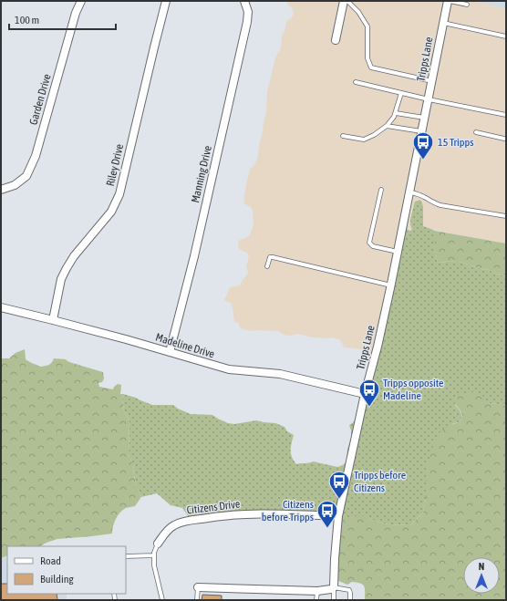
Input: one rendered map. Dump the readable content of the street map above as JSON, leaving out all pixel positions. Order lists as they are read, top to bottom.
{
  "streets": {
    "street": [
      "Tripps Lane",
      "Garden Drive",
      "Riley Drive",
      "Manning Drive",
      "Madeline Drive",
      "Citizens Drive"
    ]
  },
  "crossings": [
    ["Tripps Lane", "Madeline Drive"],
    ["Tripps Lane", "Citizens Drive"],
    ["Riley Drive", "Madeline Drive"],
    ["Manning Drive", "Madeline Drive"]
  ],
  "places": {
    "bus stop": [
      "15 Tripps",
      "Tripps opposite Madeline",
      "Tripps before Citizens",
      "Citizens before Tripps"
    ]
  },
  "legend": ["Road", "Building"],
  "scale_bar": "100 m",
  "north": "top"
}
